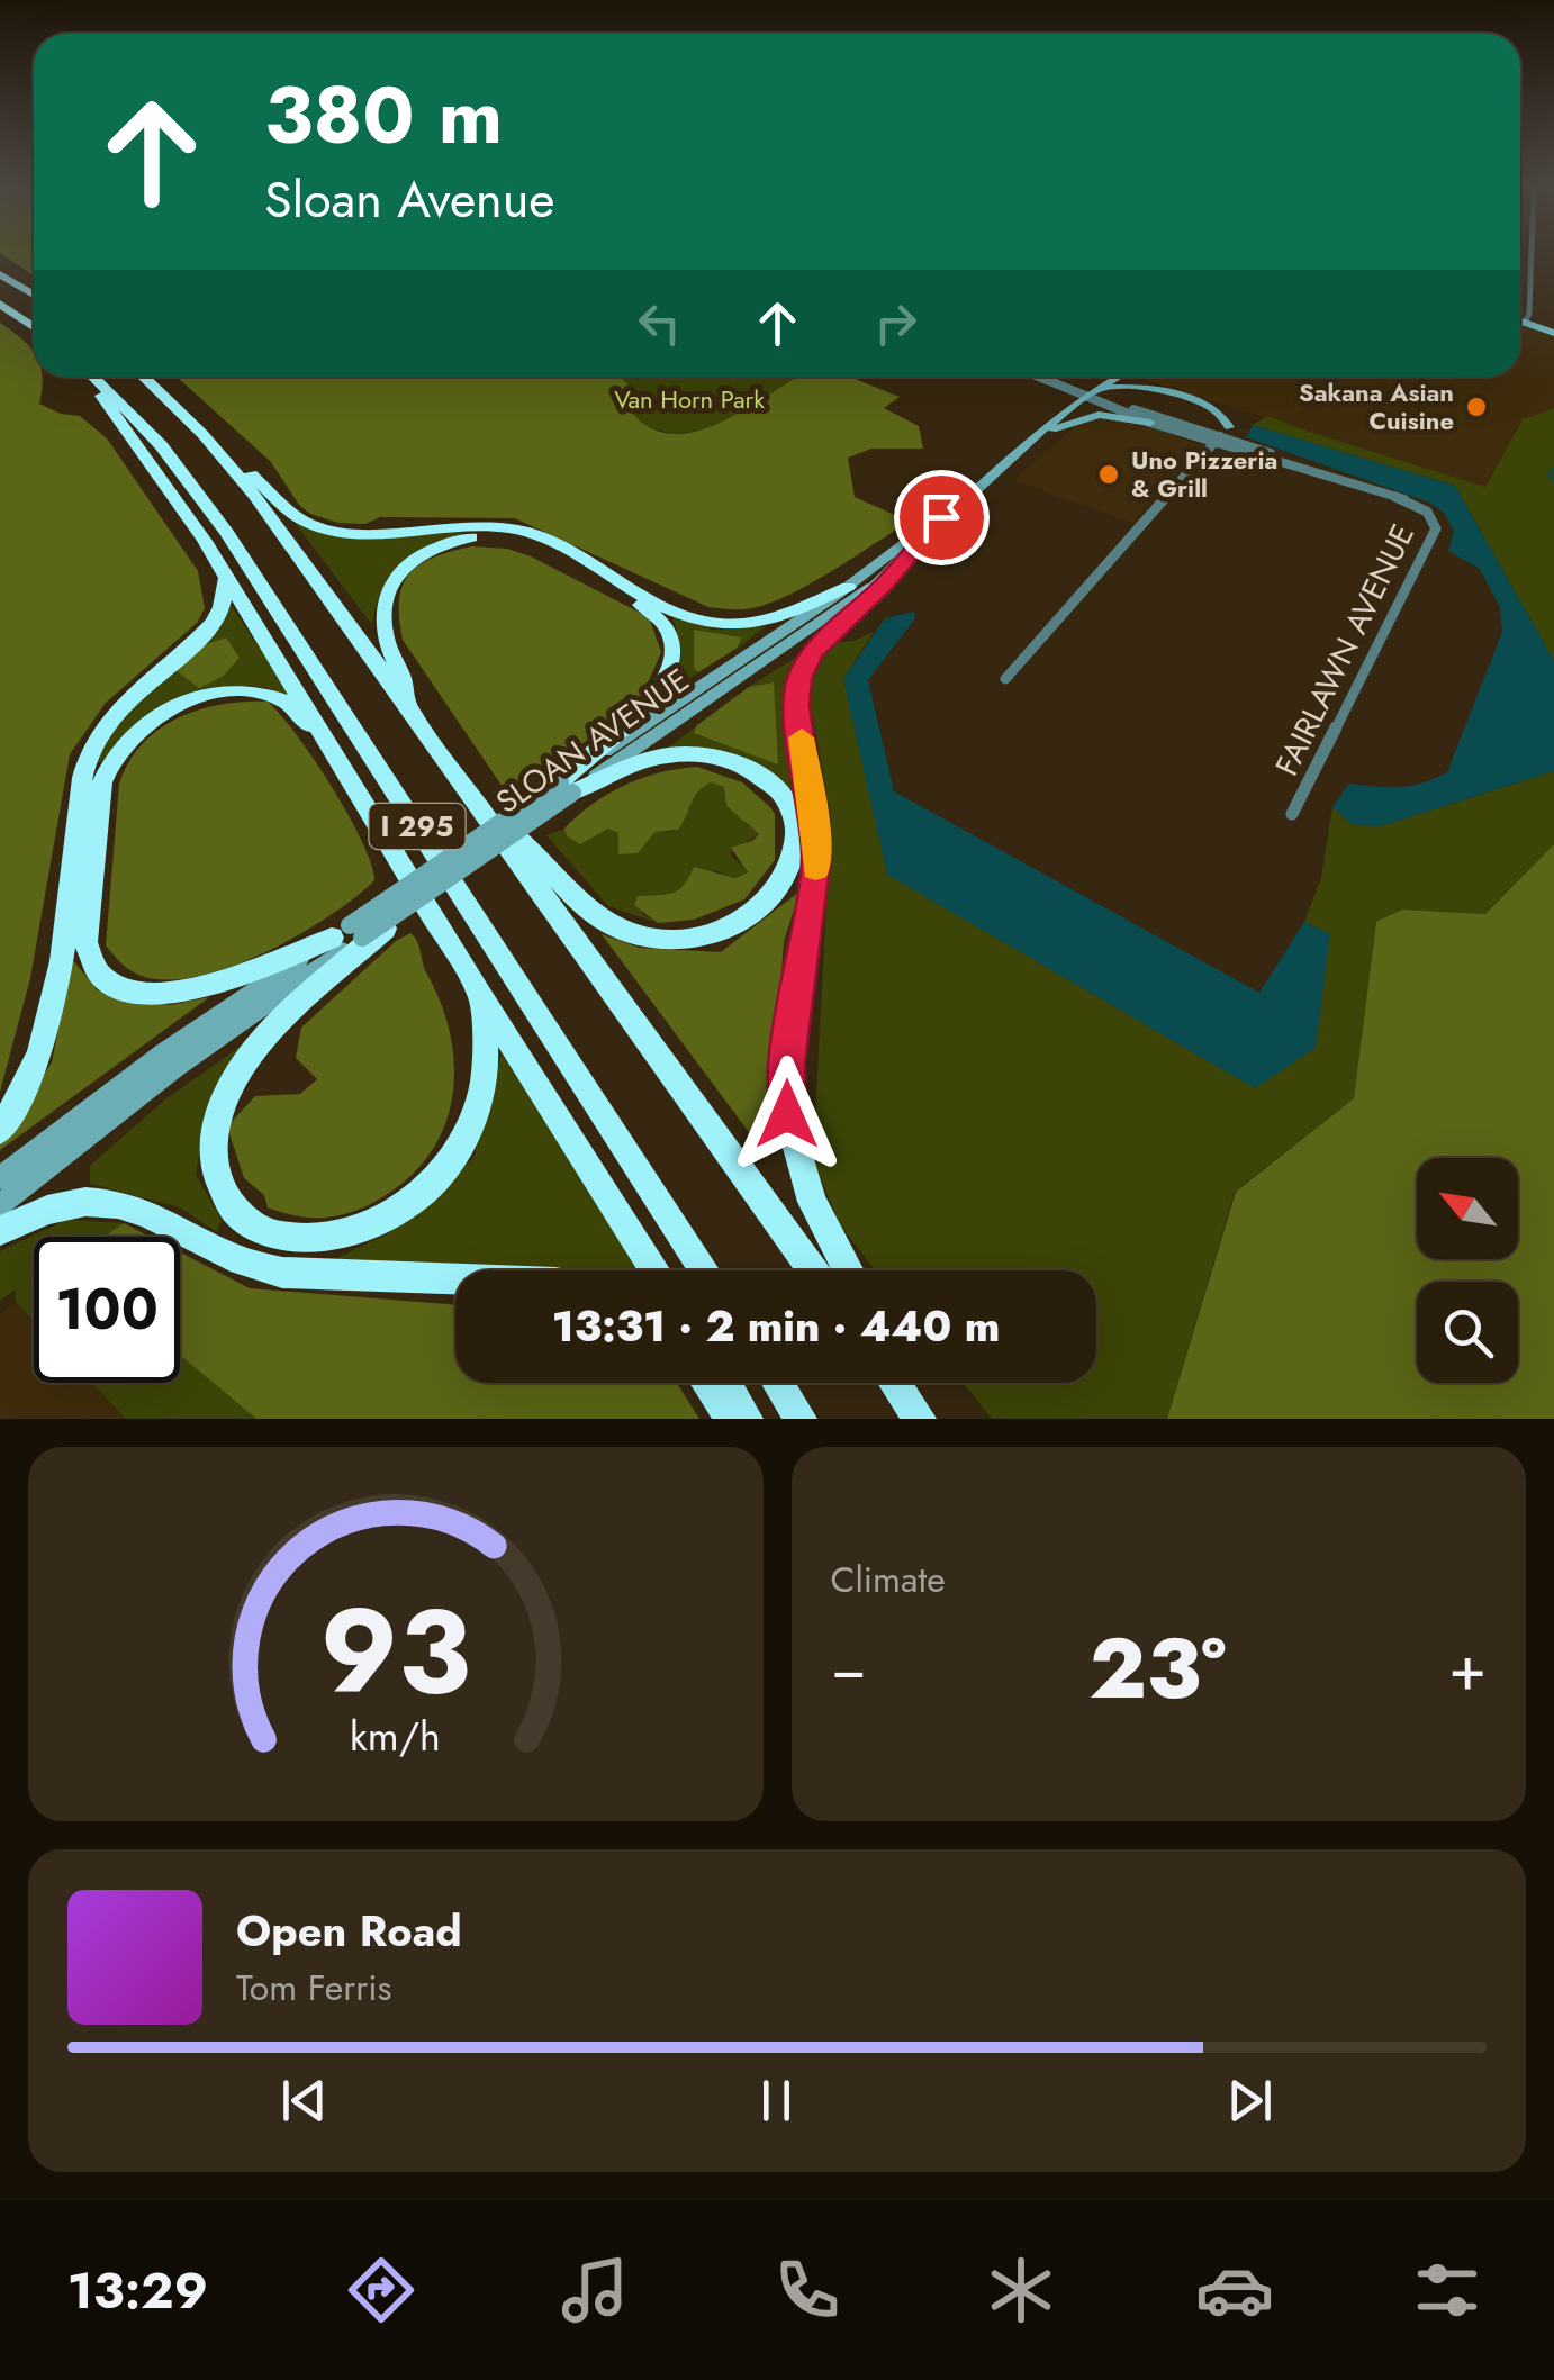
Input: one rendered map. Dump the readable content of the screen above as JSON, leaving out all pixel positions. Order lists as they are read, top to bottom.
{
  "streets": {
    "highway": ["I 295"],
    "main road": ["SLOAN AVENUE"],
    "street": ["FAIRLAWN AVENUE"]
  },
  "crossings": [
    ["FAIRLAWN AVENUE", "SLOAN AVENUE"]
  ],
  "parks": ["Van Horn Park"],
  "places": ["Sakana Asian Cuisine", "Uno Pizzeria & Grill"],
  "north": "top left",
  "page": {
    "turn": ["380 m", "Sloan Avenue"],
    "limit": "100",
    "trip": "13:31 · 2 min · 440 m",
    "tile": "Climate",
    "heat": ["−", "23°", "+"],
    "song": ["Open Road", "Tom Ferris"],
    "tabs": "13:29",
    "gauge": ["93", "km/h"]
  }
}
